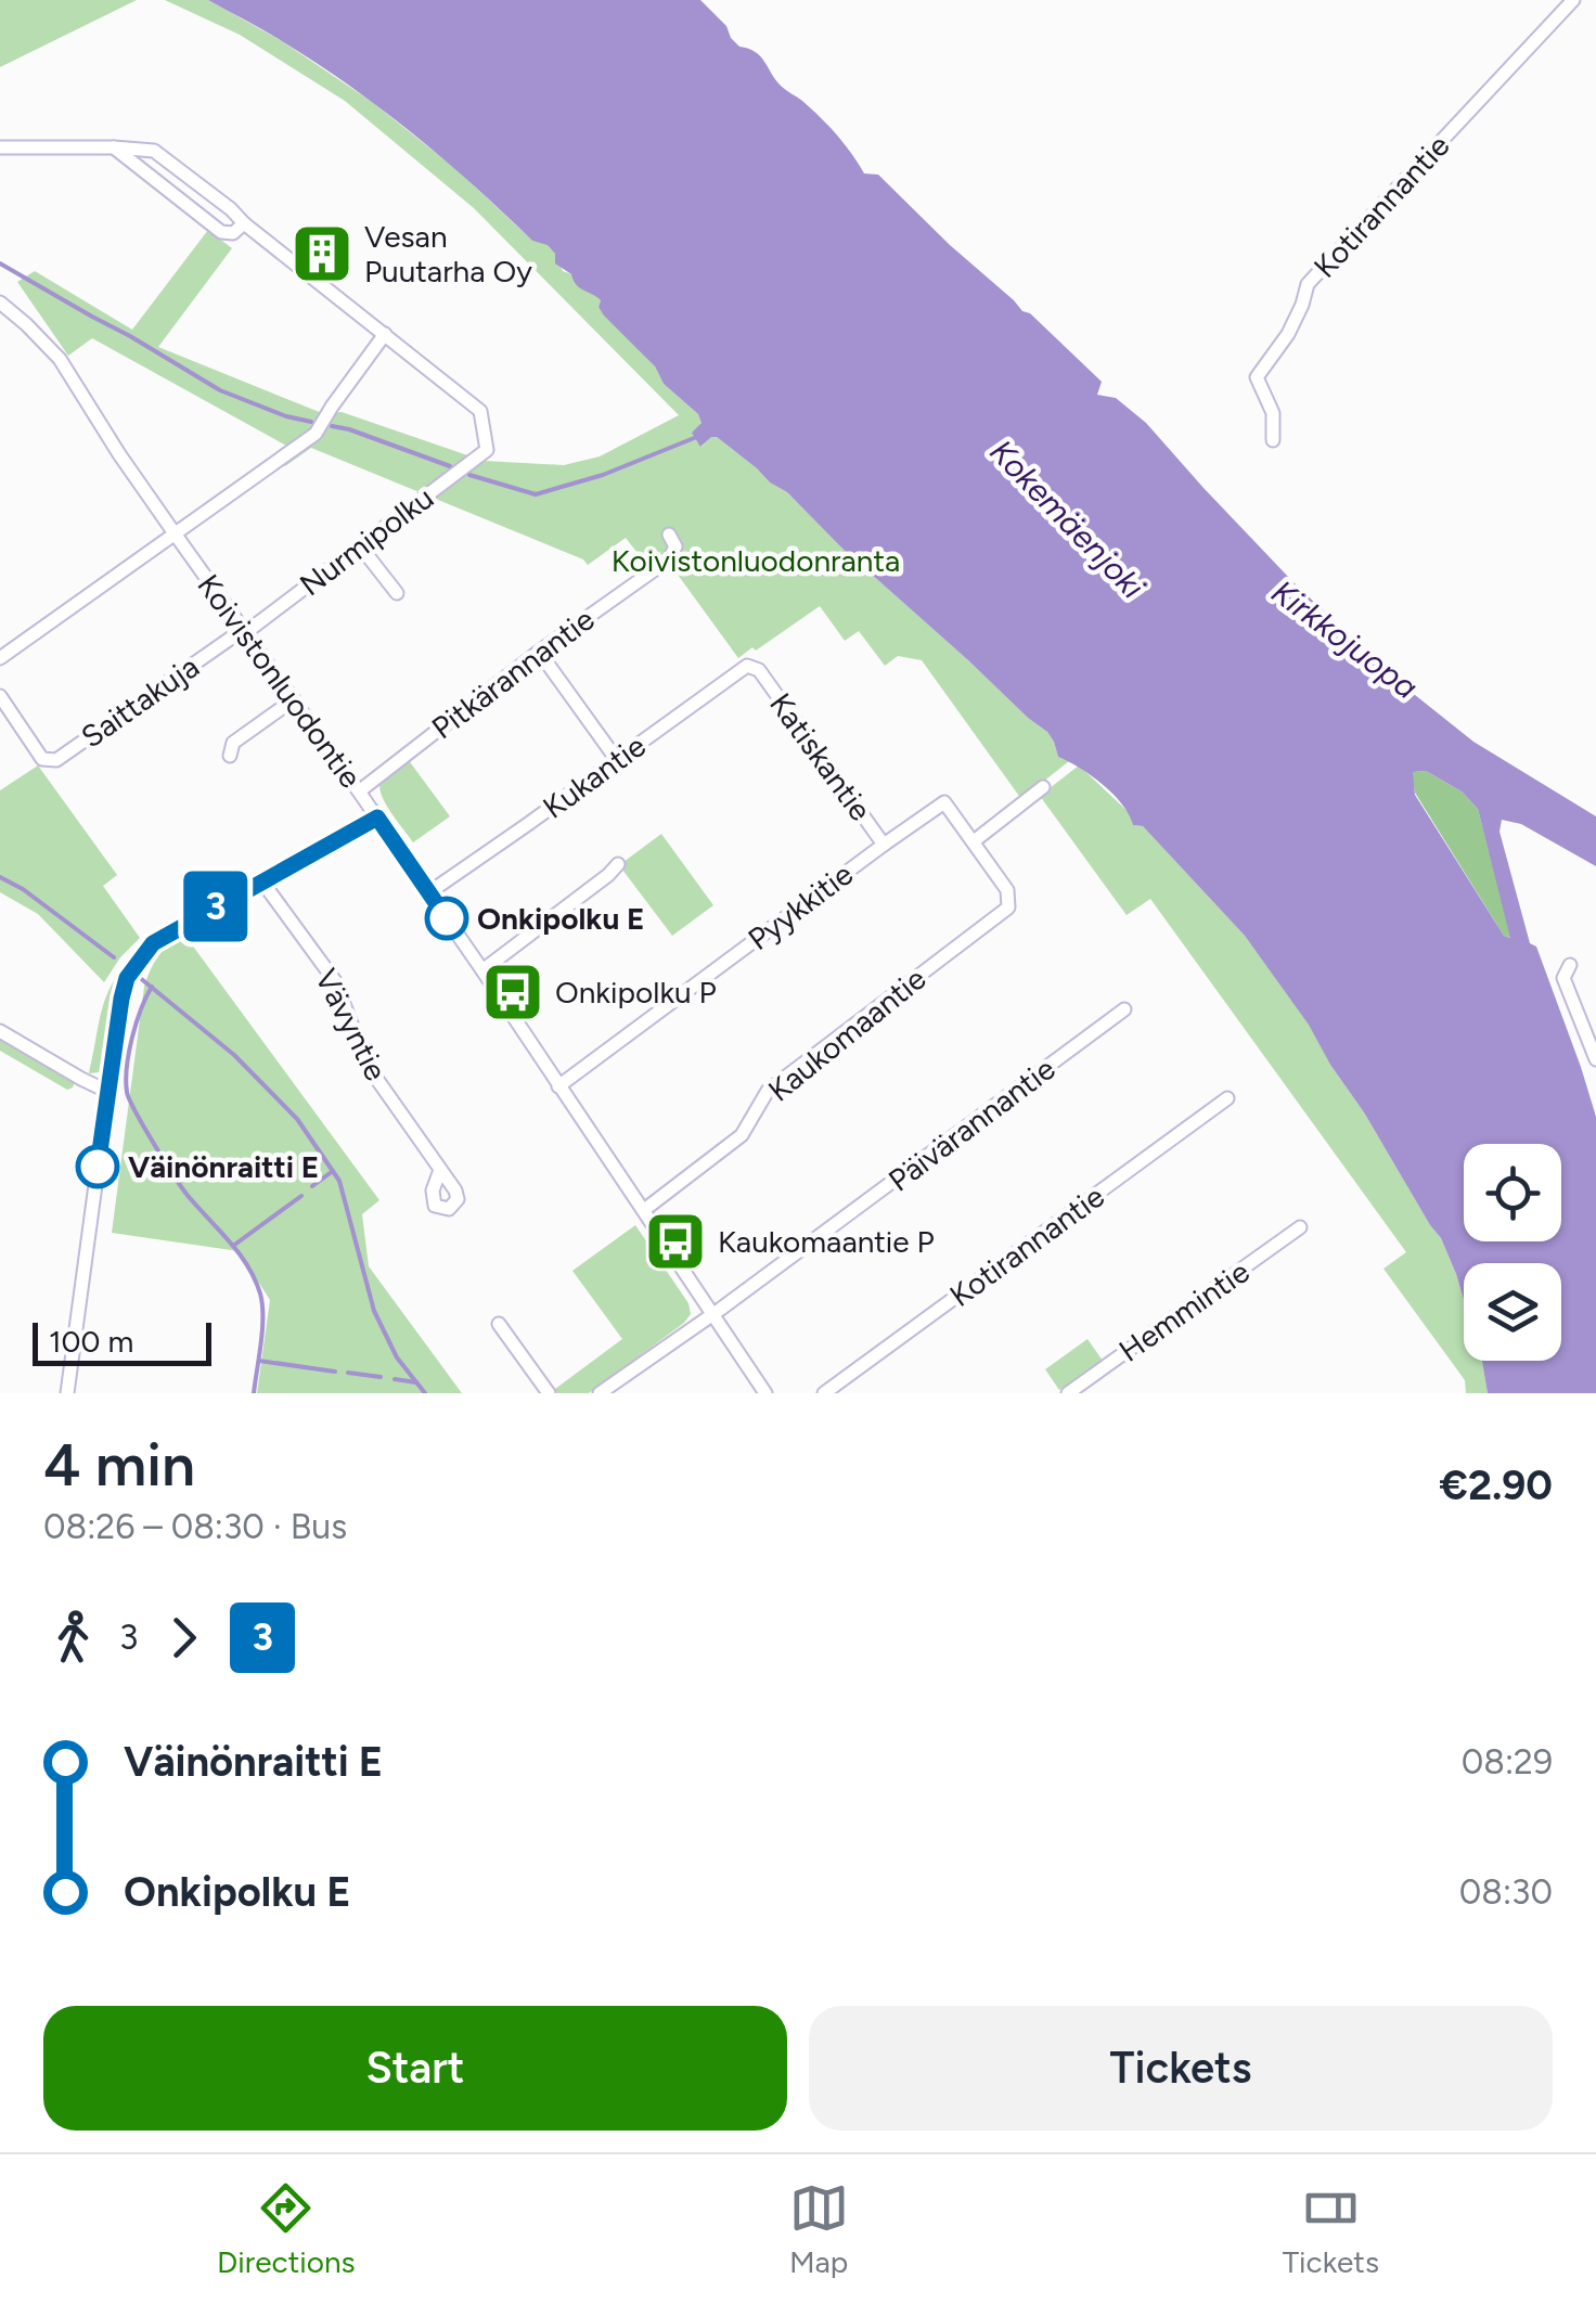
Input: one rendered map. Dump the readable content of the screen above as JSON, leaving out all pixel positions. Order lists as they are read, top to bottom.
{
  "streets": {
    "street": [
      "Kotirannantie",
      "Nurmipolku",
      "Pitkärannantie",
      "Koivistonluodontie",
      "Saittakuja",
      "Katiskantie",
      "Kukantie",
      "Pyykkitie",
      "Vävyntie",
      "Kaukomaantie",
      "Päivärannantie",
      "Hemmintie"
    ]
  },
  "crossings": [
    ["Nurmipolku", "Koivistonluodontie"],
    ["Nurmipolku", "Saittakuja"],
    ["Pitkärannantie", "Koivistonluodontie"],
    ["Koivistonluodontie", "Saittakuja"],
    ["Koivistonluodontie", "Kukantie"],
    ["Koivistonluodontie", "Pyykkitie"],
    ["Koivistonluodontie", "Kaukomaantie"],
    ["Koivistonluodontie", "Päivärannantie"],
    ["Katiskantie", "Kukantie"],
    ["Katiskantie", "Pyykkitie"],
    ["Pyykkitie", "Kaukomaantie"]
  ],
  "water": ["Kokemäenjoki", "Kirkkojuopa"],
  "parks": ["Koivistonluodonranta"],
  "places": {
    "building": ["Vesan Puutarha Oy"],
    "other": ["Onkipolku E", "Väinönraitti E"],
    "bus stop": ["Onkipolku P", "Kaukomaantie P"]
  },
  "lines": ["bus line 3"],
  "scale_bar": "100 m",
  "page": {
    "on_map": "3",
    "scale": "100 m",
    "heading": ["4 min", "08:26 – 08:30 · Bus", "€2.90"],
    "legs": ["3", "3"],
    "list": [
      {
        "name": "Väinönraitti E",
        "value": "08:29"
      },
      {
        "name": "Onkipolku E",
        "value": "08:30"
      }
    ],
    "buttons": ["Start", "Tickets"],
    "tabs": ["Directions", "Map", "Tickets"]
  }
}
